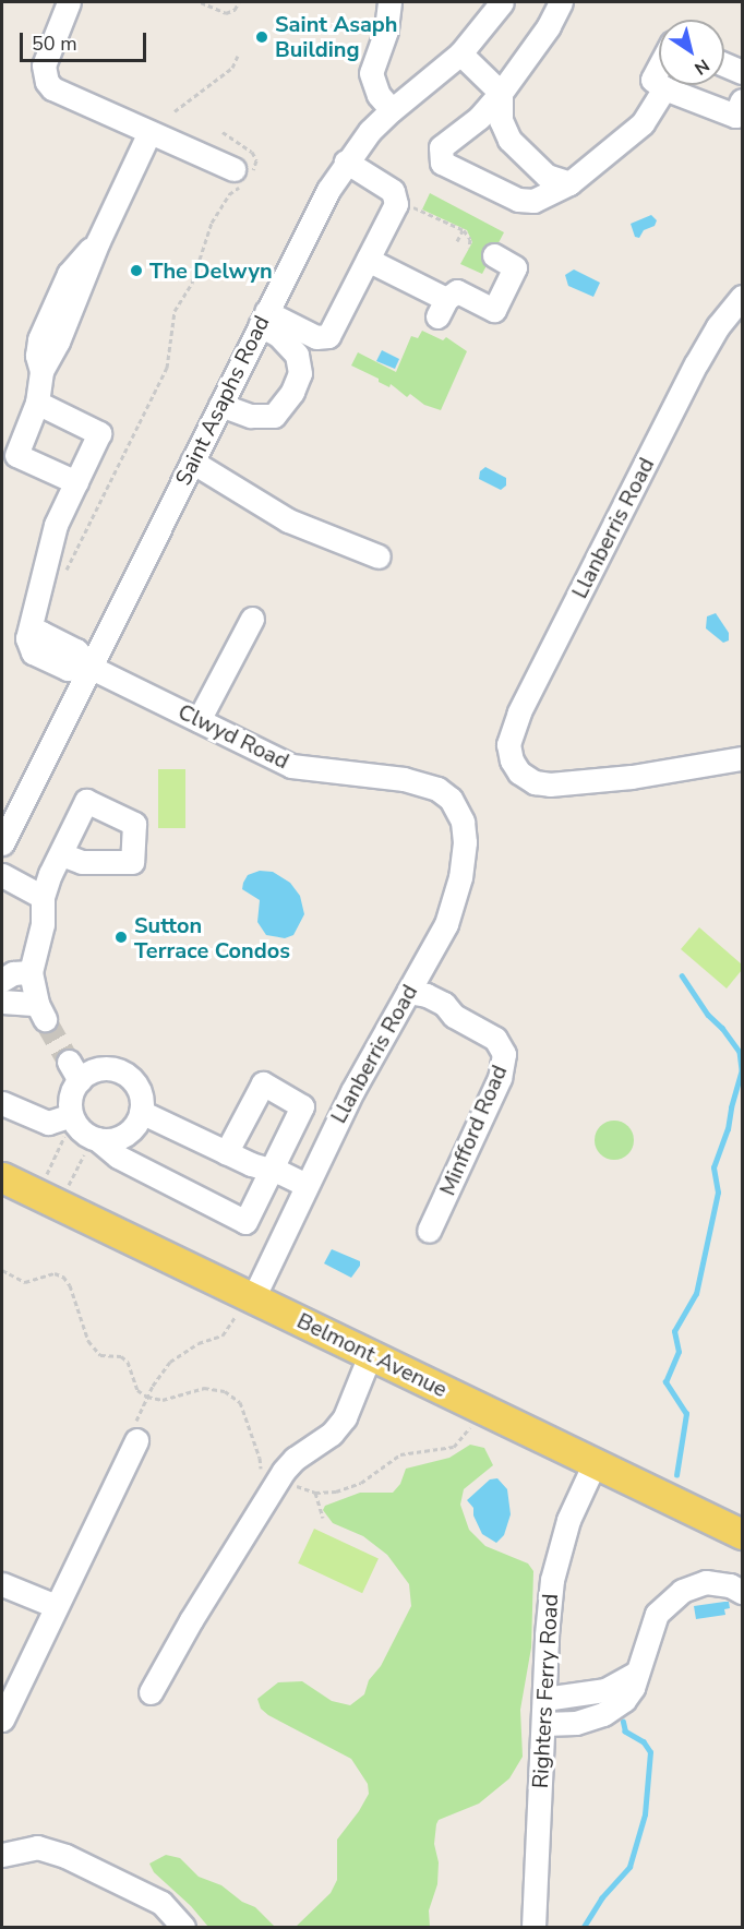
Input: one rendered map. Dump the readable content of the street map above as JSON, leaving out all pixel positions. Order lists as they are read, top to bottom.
{
  "streets": {
    "main road": ["Belmont Avenue"],
    "street": [
      "Saint Asaphs Road",
      "Llanberris Road",
      "Clwyd Road",
      "Minfford Road",
      "Righters Ferry Road"
    ]
  },
  "crossings": [
    ["Saint Asaphs Road", "Clwyd Road"],
    ["Llanberris Road", "Clwyd Road"],
    ["Llanberris Road", "Minfford Road"],
    ["Llanberris Road", "Belmont Avenue"],
    ["Belmont Avenue", "Righters Ferry Road"]
  ],
  "places": ["Saint Asaph Building", "The Delwyn", "Sutton Terrace Condos"],
  "scale_bar": "50 m",
  "north": "bottom right"
}
